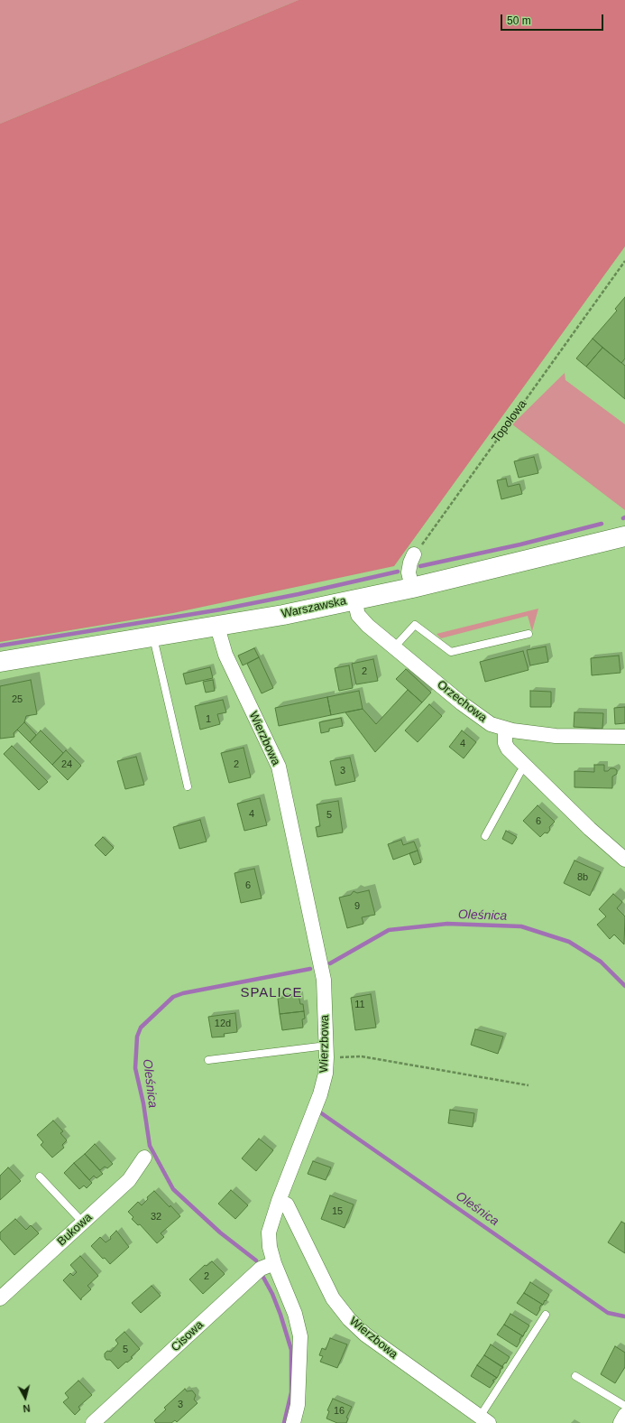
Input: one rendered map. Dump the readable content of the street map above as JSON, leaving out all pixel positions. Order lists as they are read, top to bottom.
{
  "streets": {
    "main road": ["Warszawska"],
    "street": [
      "Orzechowa",
      "Wierzbowa",
      "Bukowa",
      "Cisowa"
    ],
    "path": ["Topolowa"]
  },
  "crossings": [
    ["Warszawska", "Orzechowa"],
    ["Warszawska", "Wierzbowa"]
  ],
  "districts": ["SPALICE"],
  "water": ["Oleśnica"],
  "house_numbers": [
    "2",
    "25",
    "1",
    "4",
    "24",
    "2",
    "3",
    "4",
    "5",
    "6",
    "8b",
    "6",
    "9",
    "11",
    "12d",
    "15",
    "32",
    "2",
    "5",
    "3",
    "16"
  ],
  "scale_bar": "50 m",
  "north": "bottom"
}
